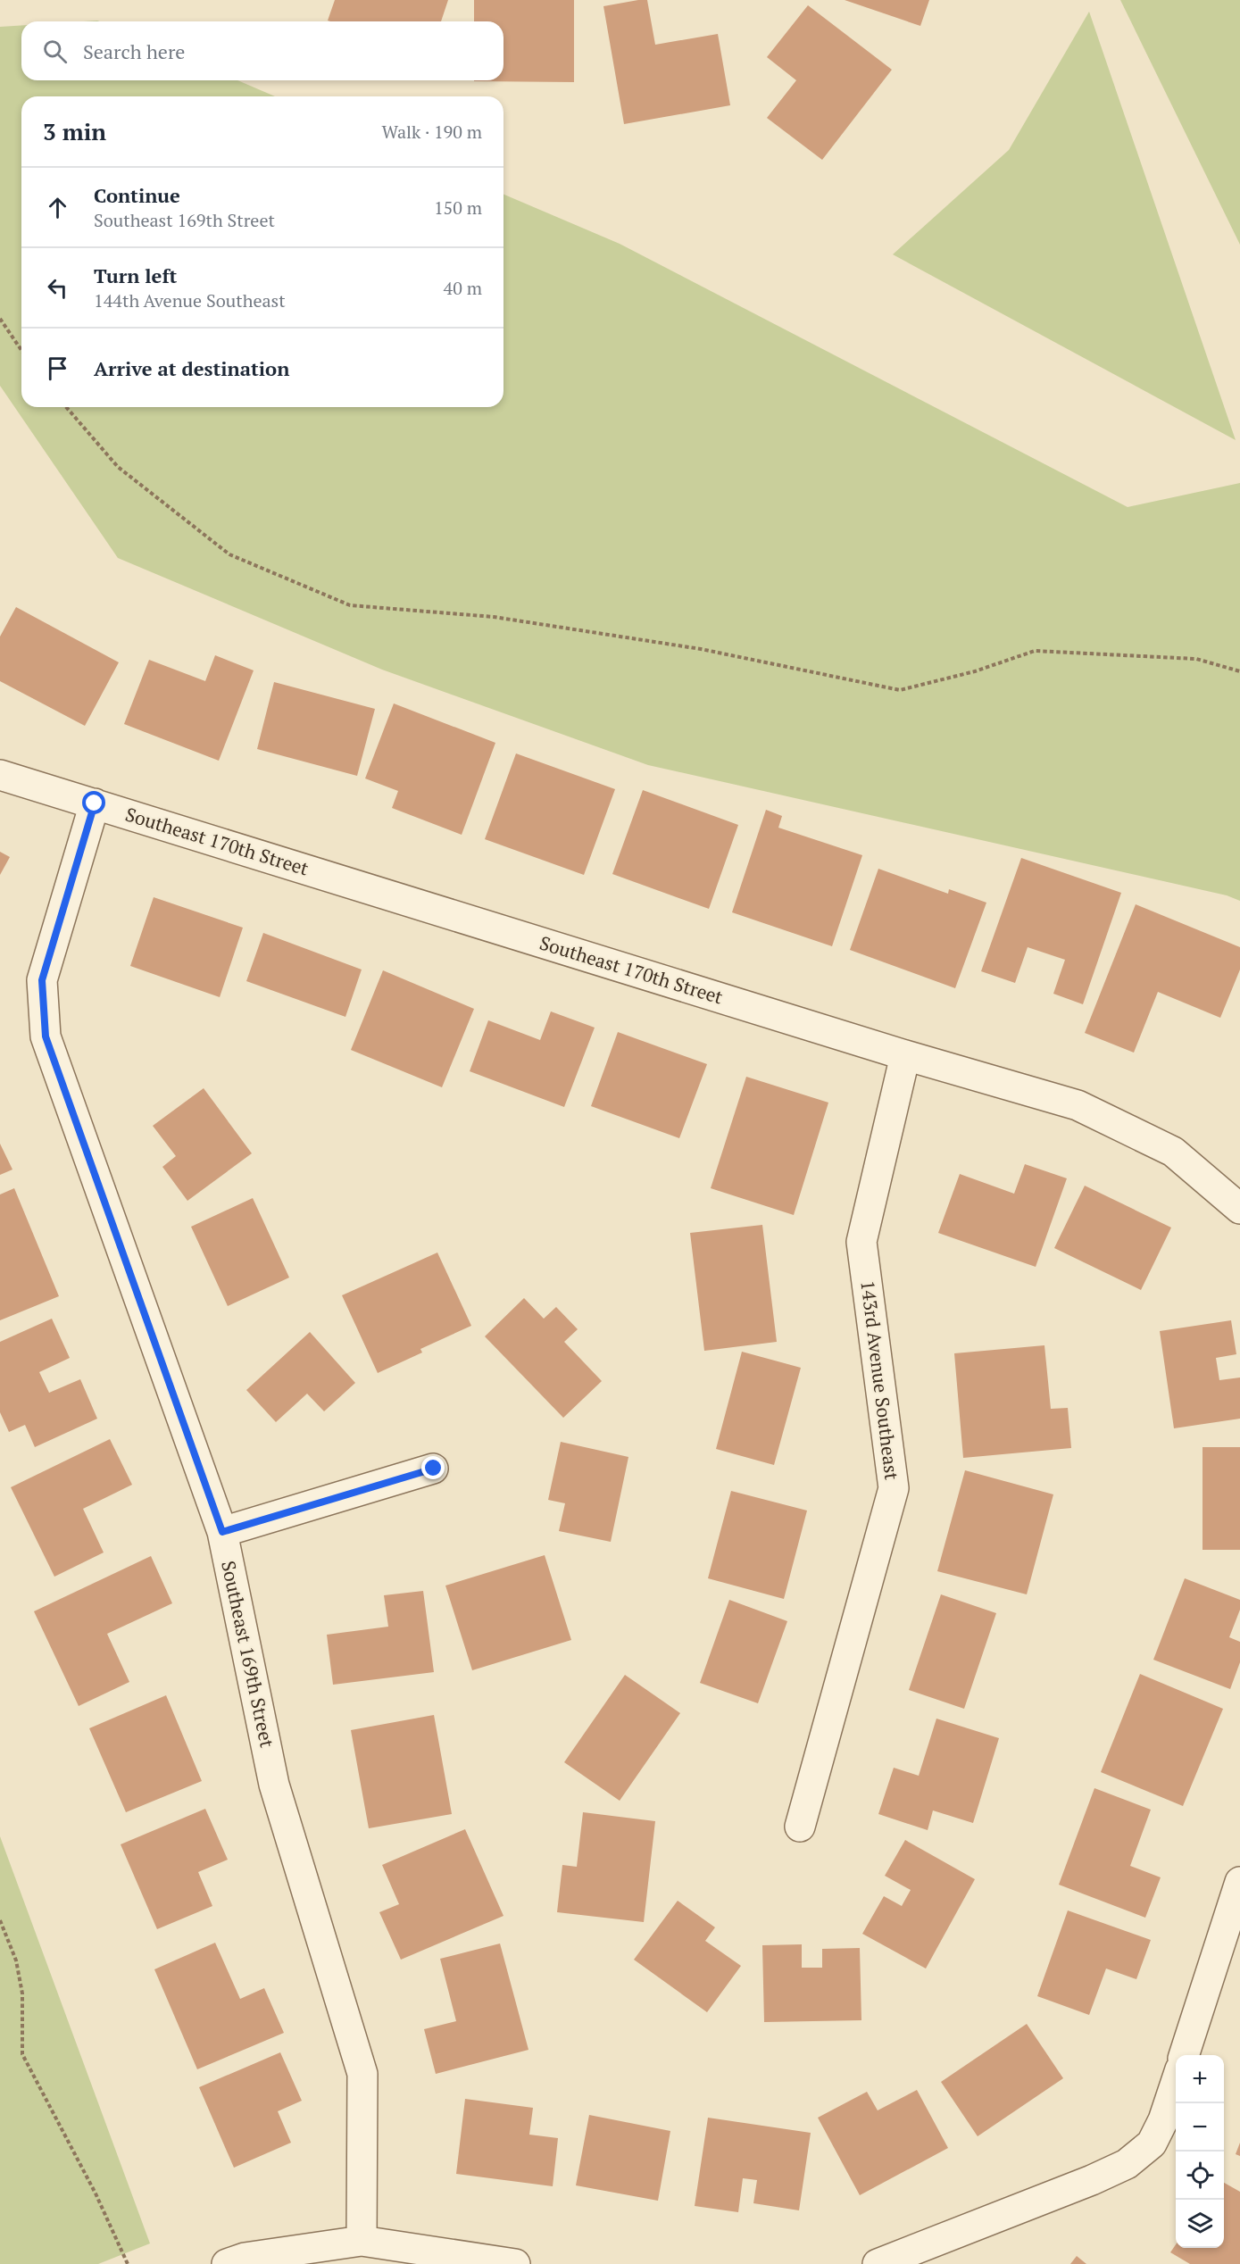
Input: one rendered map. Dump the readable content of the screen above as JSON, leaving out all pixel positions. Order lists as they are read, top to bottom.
{
  "streets": {
    "street": ["Southeast 170th Street", "143rd Avenue Southeast", "Southeast 169th Street"]
  },
  "crossings": [
    ["Southeast 170th Street", "143rd Avenue Southeast"],
    ["Southeast 170th Street", "Southeast 169th Street"]
  ],
  "page": {
    "search": "Search here",
    "heading": ["3 min", "Walk · 190 m"],
    "list": [
      ["Continue", "Southeast 169th Street", "150 m"],
      ["Turn left", "144th Avenue Southeast", "40 m"],
      "Arrive at destination"
    ],
    "map_buttons": ["+", "−"]
  }
}
